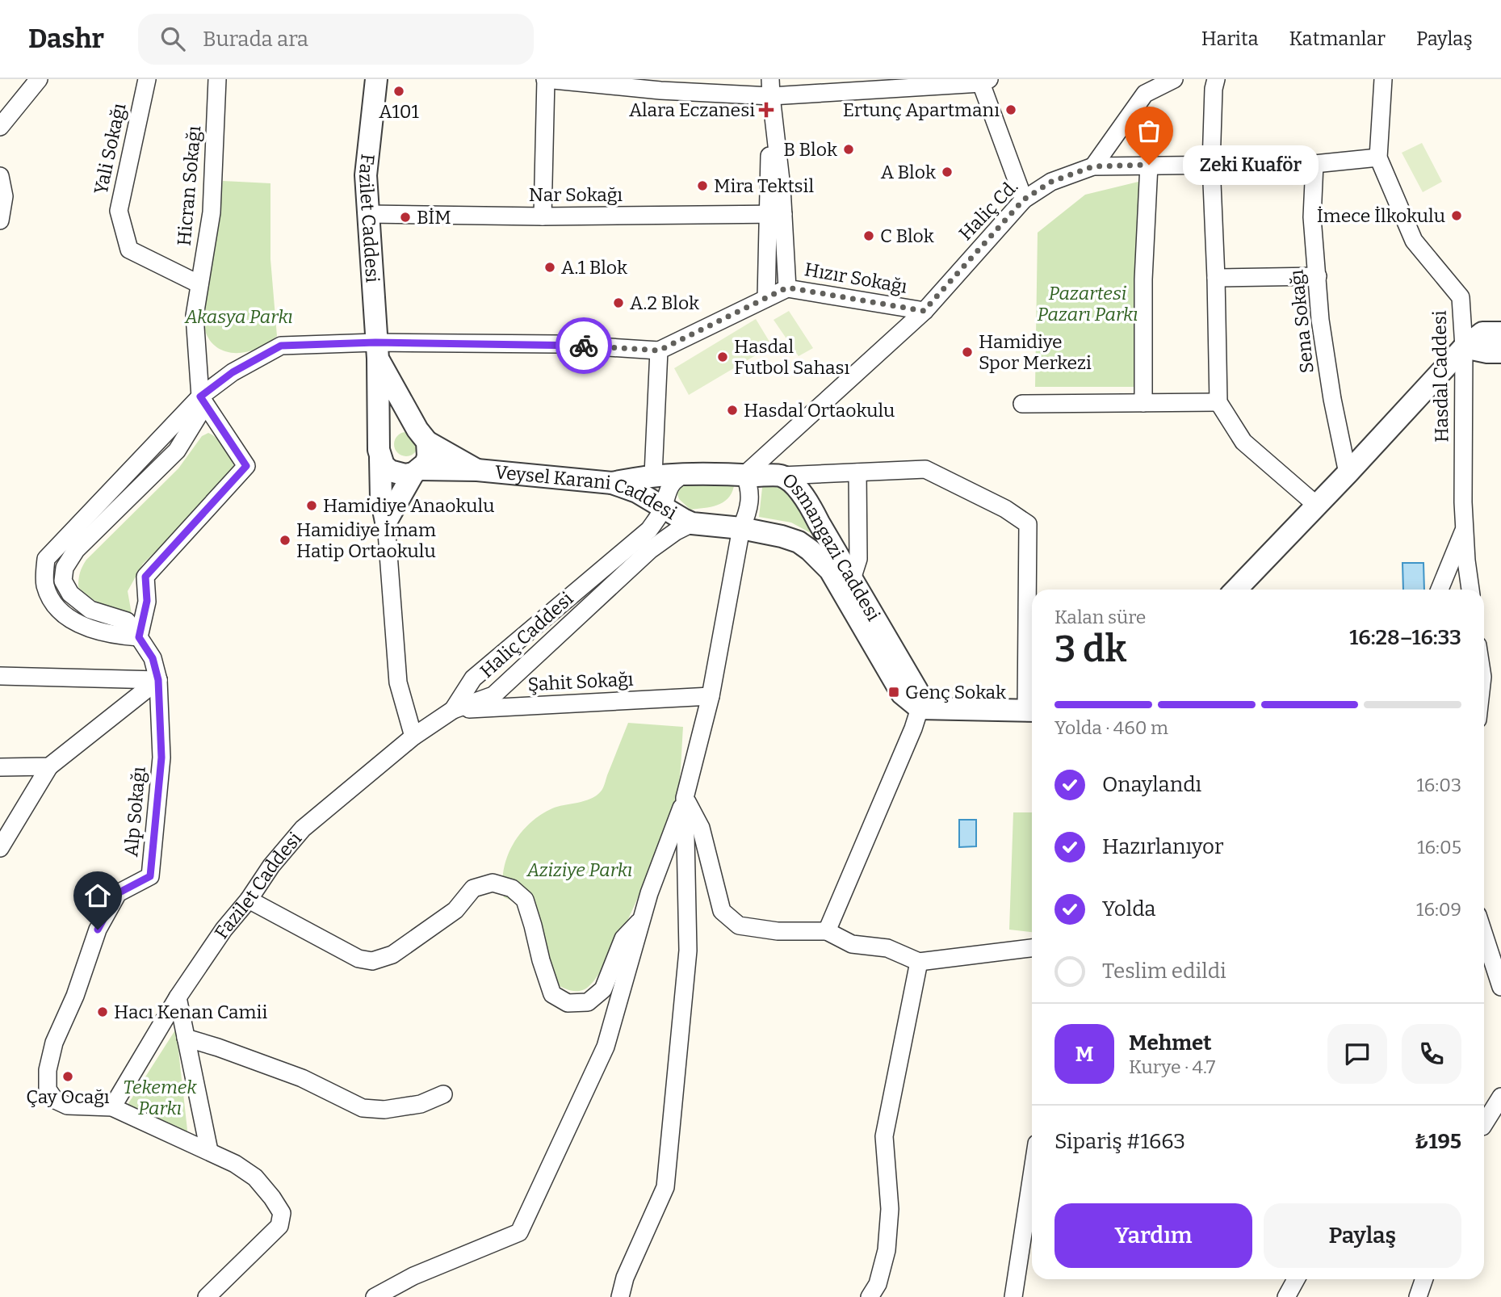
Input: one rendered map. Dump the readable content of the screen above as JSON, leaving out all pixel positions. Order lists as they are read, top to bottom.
{
  "streets": {
    "street": [
      "Yali Sokağı",
      "Hicran Sokağı",
      "Nar Sokağı",
      "Haliç Cd.",
      "Fazilet Caddesi",
      "Hızır Sokağı",
      "Sena Sokağı",
      "Hasdal Caddesi",
      "Veysel Karani Caddesi",
      "Osmangazi Caddesi",
      "Haliç Caddesi",
      "Şahit Sokağı",
      "Alp Sokağı"
    ]
  },
  "crossings": [
    ["Yali Sokağı", "Hicran Sokağı"],
    ["Hicran Sokağı", "Alp Sokağı"],
    ["Nar Sokağı", "Fazilet Caddesi"],
    ["Nar Sokağı", "Hızır Sokağı"],
    ["Haliç Cd.", "Hızır Sokağı"],
    ["Haliç Cd.", "Sena Sokağı"],
    ["Haliç Cd.", "Hasdal Caddesi"],
    ["Haliç Cd.", "Osmangazi Caddesi"],
    ["Fazilet Caddesi", "Veysel Karani Caddesi"],
    ["Fazilet Caddesi", "Haliç Caddesi"],
    ["Fazilet Caddesi", "Şahit Sokağı"],
    ["Fazilet Caddesi", "Alp Sokağı"],
    ["Veysel Karani Caddesi", "Osmangazi Caddesi"],
    ["Veysel Karani Caddesi", "Haliç Caddesi"],
    ["Osmangazi Caddesi", "Haliç Caddesi"],
    ["Haliç Caddesi", "Şahit Sokağı"]
  ],
  "parks": [
    "Pazartesi Pazarı Parkı",
    "Akasya Parkı",
    "Aziziye Parkı",
    "Tekemek Parkı"
  ],
  "places": {
    "other": [
      "A101",
      "Ertunç Apartmanı",
      "B Blok",
      "Zeki Kuaför",
      "A Blok",
      "Mira Tektsil",
      "İmece İlkokulu",
      "BİM",
      "C Blok",
      "A.1 Blok",
      "A.2 Blok",
      "Hamidiye Spor Merkezi",
      "Hasdal Futbol Sahası",
      "Hasdal Ortaokulu",
      "Hamidiye Anaokulu",
      "Hamidiye İmam Hatip Ortaokulu",
      "Hacı Kenan Camii",
      "Çay Ocağı"
    ],
    "health": ["Alara Eczanesi"],
    "transit": ["Genç Sokak"]
  },
  "page": {
    "header": "Dashr",
    "search": "Burada ara",
    "nav": ["Harita", "Katmanlar", "Paylaş"],
    "bubble": "Zeki Kuaför",
    "heading": ["3 dk", "Kalan süre", "16:28–16:33"],
    "panel": [
      "Mehmet",
      "Kurye · 4.7",
      "Sipariş #1663",
      "₺195"
    ],
    "bar": "Yolda · 460 m",
    "list": [
      ["Onaylandı", "16:03"],
      ["Hazırlanıyor", "16:05"],
      ["Yolda", "16:09"],
      "Teslim edildi"
    ],
    "round": "M",
    "buttons": ["Yardım", "Paylaş"]
  }
}
